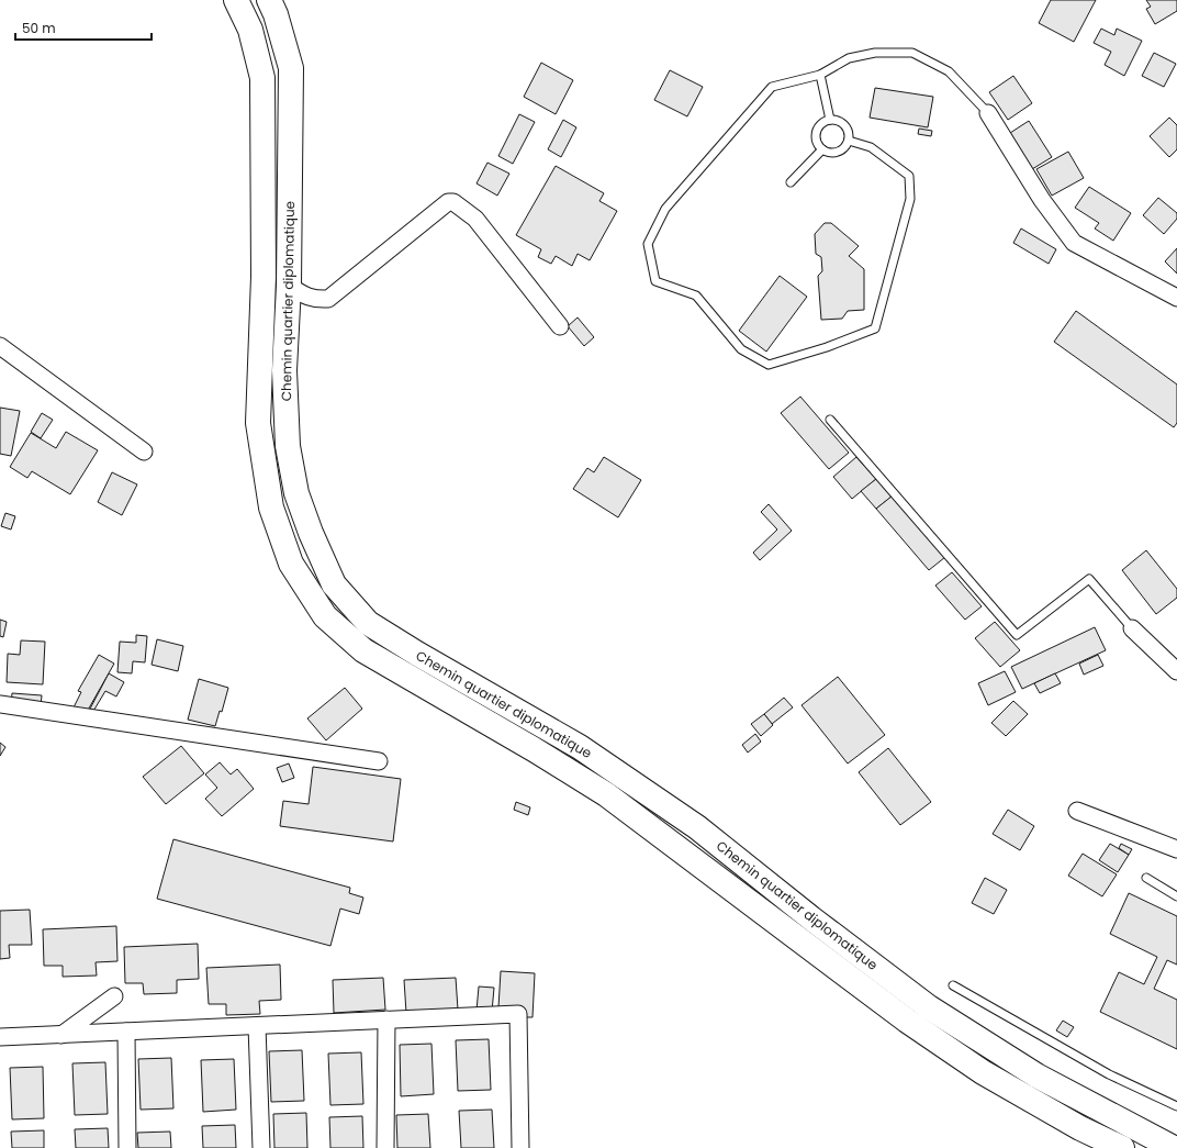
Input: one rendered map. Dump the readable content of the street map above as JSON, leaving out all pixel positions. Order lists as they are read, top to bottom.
{
  "streets": {
    "highway": ["Chemin quartier diplomatique"]
  },
  "scale_bar": "50 m"
}
